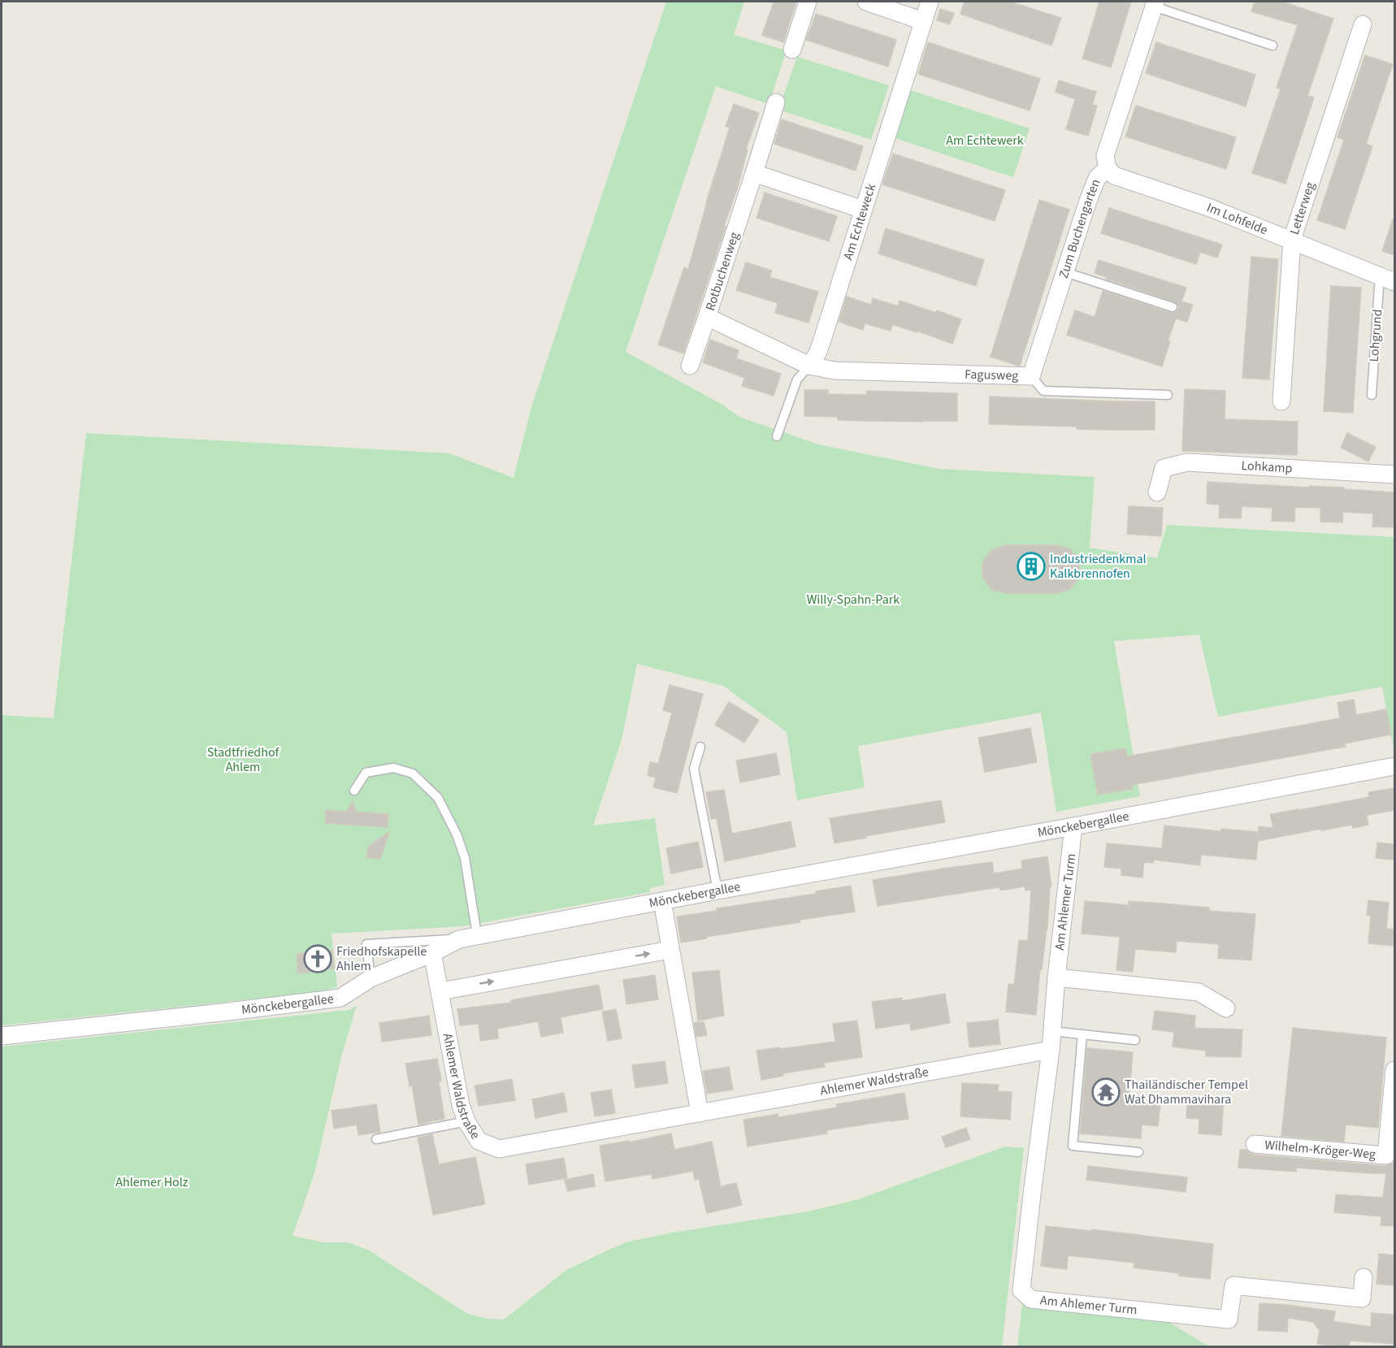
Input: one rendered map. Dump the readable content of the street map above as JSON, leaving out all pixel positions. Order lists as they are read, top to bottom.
{
  "streets": {
    "street": [
      "Letterweg",
      "Im Lohfelde",
      "Am Echteweck",
      "Zum Buchengarten",
      "Rotbuchenweg",
      "Fagusweg",
      "Lohkamp",
      "Mönckebergallee",
      "Am Ahlemer Turm",
      "Ahlemer Waldstraße",
      "Wilhelm-Kröger-Weg"
    ],
    "lane": ["Lohgrund"]
  },
  "crossings": [
    ["Letterweg", "Im Lohfelde"],
    ["Im Lohfelde", "Zum Buchengarten"],
    ["Im Lohfelde", "Lohgrund"],
    ["Am Echteweck", "Rotbuchenweg"],
    ["Am Echteweck", "Fagusweg"],
    ["Zum Buchengarten", "Fagusweg"],
    ["Rotbuchenweg", "Fagusweg"],
    ["Mönckebergallee", "Am Ahlemer Turm"],
    ["Mönckebergallee", "Ahlemer Waldstraße"],
    ["Am Ahlemer Turm", "Ahlemer Waldstraße"]
  ],
  "parks": [
    "Am Echtewerk",
    "Willy-Spahn-Park",
    "Stadtfriedhof Ahlem",
    "Ahlemer Holz"
  ],
  "places": {
    "building": ["Industriedenkmal Kalkbrennofen"],
    "church": ["Friedhofskapelle Ahlem"],
    "temple": ["Thailändischer Tempel Wat Dhammavihara"]
  }
}
